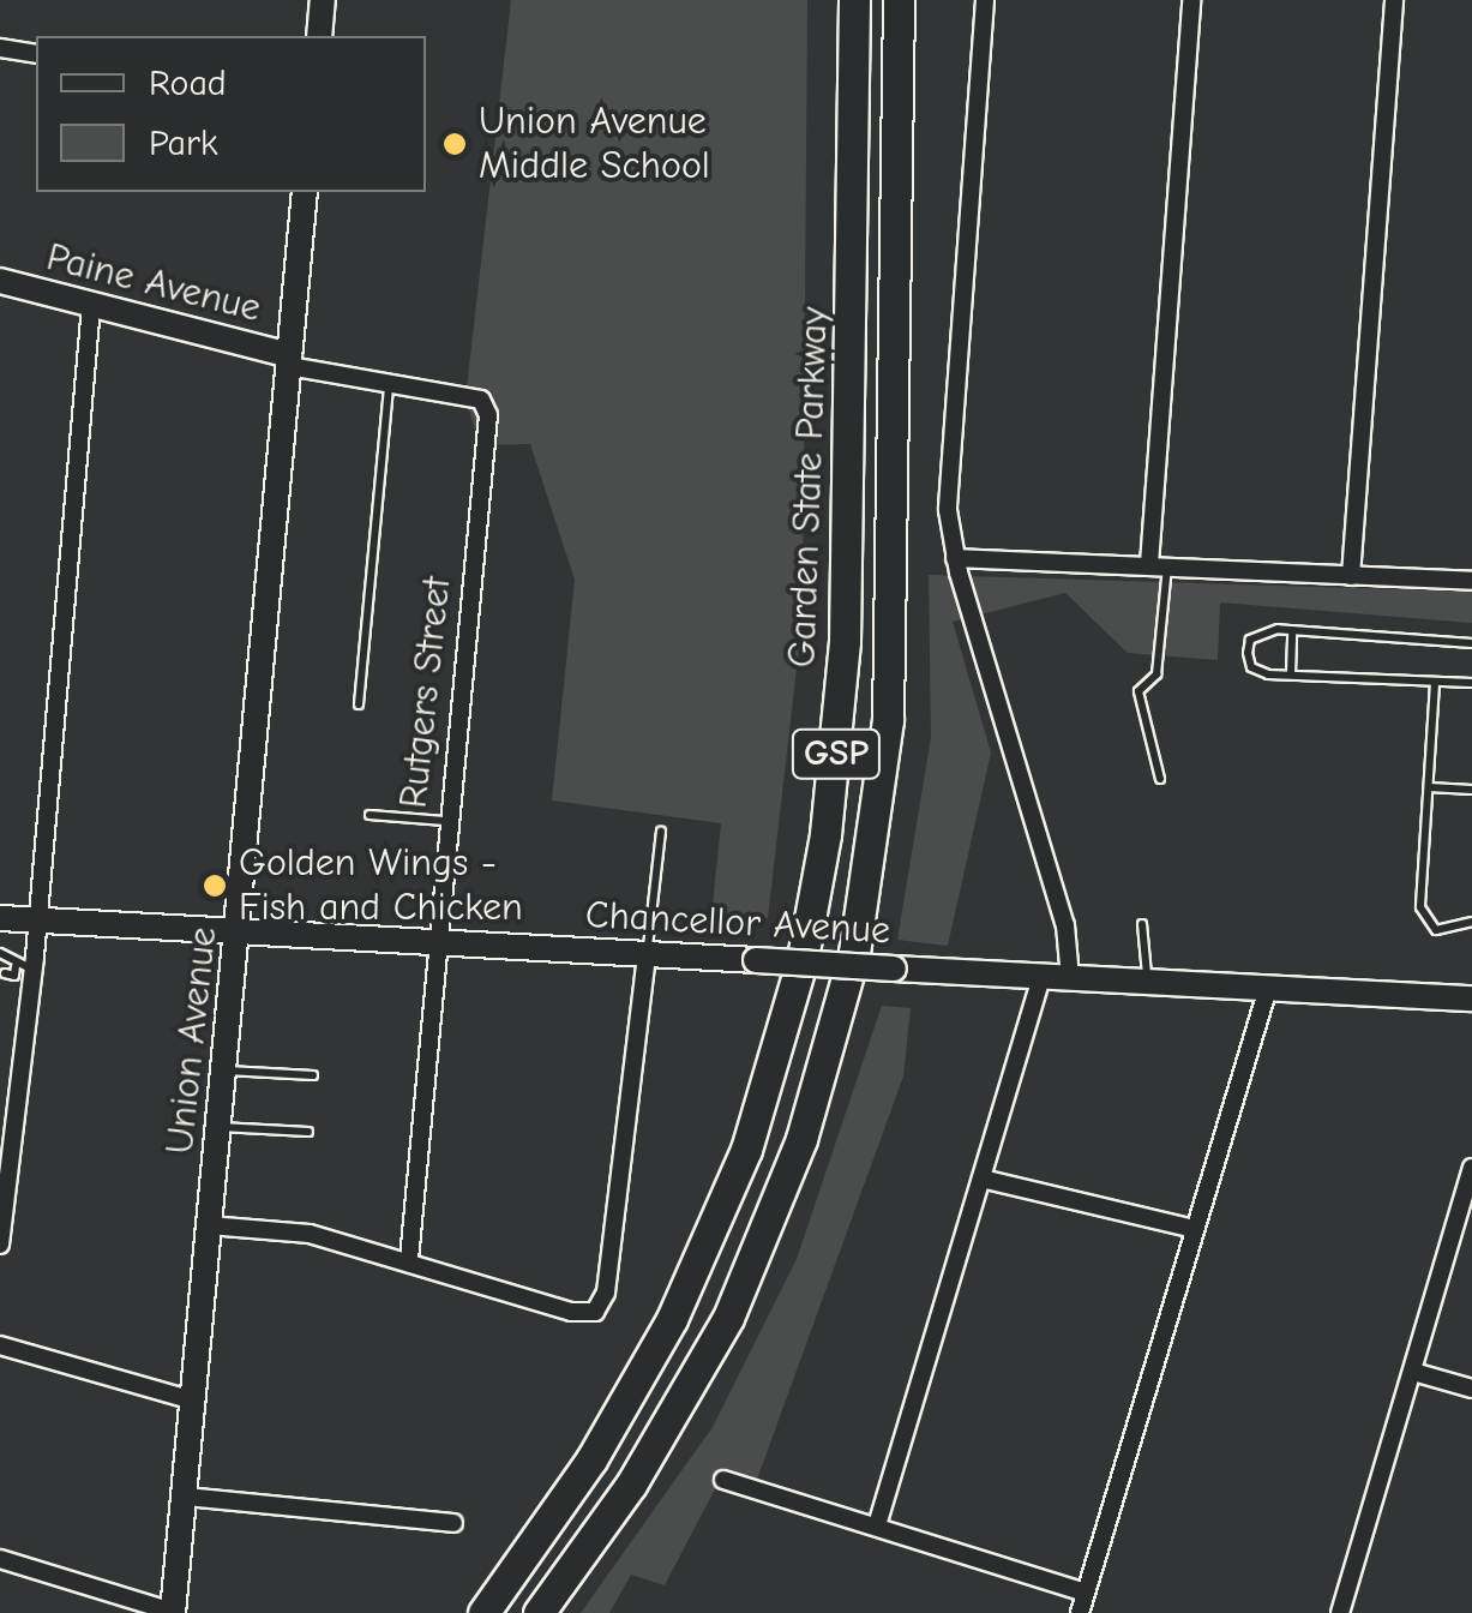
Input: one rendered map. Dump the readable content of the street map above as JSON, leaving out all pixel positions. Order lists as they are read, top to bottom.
{
  "streets": {
    "highway": ["Garden State Parkway", "GSP"],
    "main road": ["Paine Avenue", "Chancellor Avenue", "Union Avenue"],
    "street": ["Rutgers Street"]
  },
  "crossings": [
    ["Paine Avenue", "Rutgers Street"],
    ["Paine Avenue", "Union Avenue"],
    ["Rutgers Street", "Chancellor Avenue"],
    ["Rutgers Street", "Union Avenue"],
    ["Chancellor Avenue", "Union Avenue"]
  ],
  "places": ["Union Avenue Middle School", "Golden Wings - Fish and Chicken"],
  "legend": ["Road", "Park"]
}
